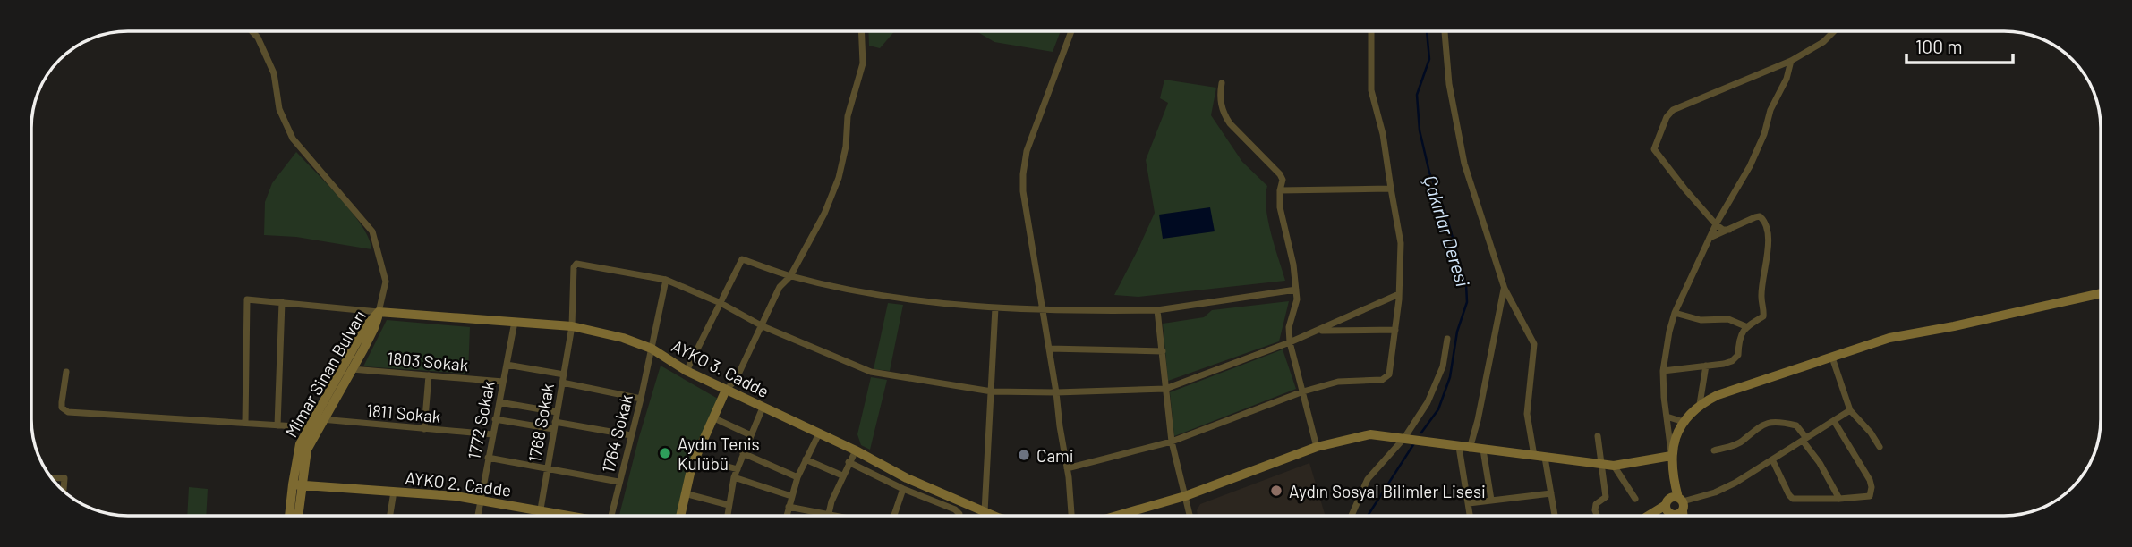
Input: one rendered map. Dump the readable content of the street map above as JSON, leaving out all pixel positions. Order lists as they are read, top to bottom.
{
  "streets": {
    "street": [
      "1803 Sokak",
      "AYKO 3. Cadde",
      "Mimar Sinan Bulvarı",
      "1811 Sokak",
      "1772 Sokak",
      "1768 Sokak",
      "1764 Sokak",
      "AYKO 2. Cadde"
    ]
  },
  "crossings": [
    ["1803 Sokak", "Mimar Sinan Bulvarı"],
    ["1803 Sokak", "1772 Sokak"],
    ["AYKO 3. Cadde", "Mimar Sinan Bulvarı"],
    ["AYKO 3. Cadde", "1772 Sokak"],
    ["AYKO 3. Cadde", "1768 Sokak"],
    ["AYKO 3. Cadde", "1764 Sokak"],
    ["Mimar Sinan Bulvarı", "1811 Sokak"],
    ["Mimar Sinan Bulvarı", "AYKO 2. Cadde"],
    ["1811 Sokak", "1772 Sokak"],
    ["1772 Sokak", "AYKO 2. Cadde"],
    ["1768 Sokak", "1764 Sokak"],
    ["1768 Sokak", "AYKO 2. Cadde"]
  ],
  "water": ["Çakırlar Deresi"],
  "places": ["Aydın Tenis Kulübü", "Cami", "Aydın Sosyal Bilimler Lisesi"],
  "scale_bar": "100 m"
}
